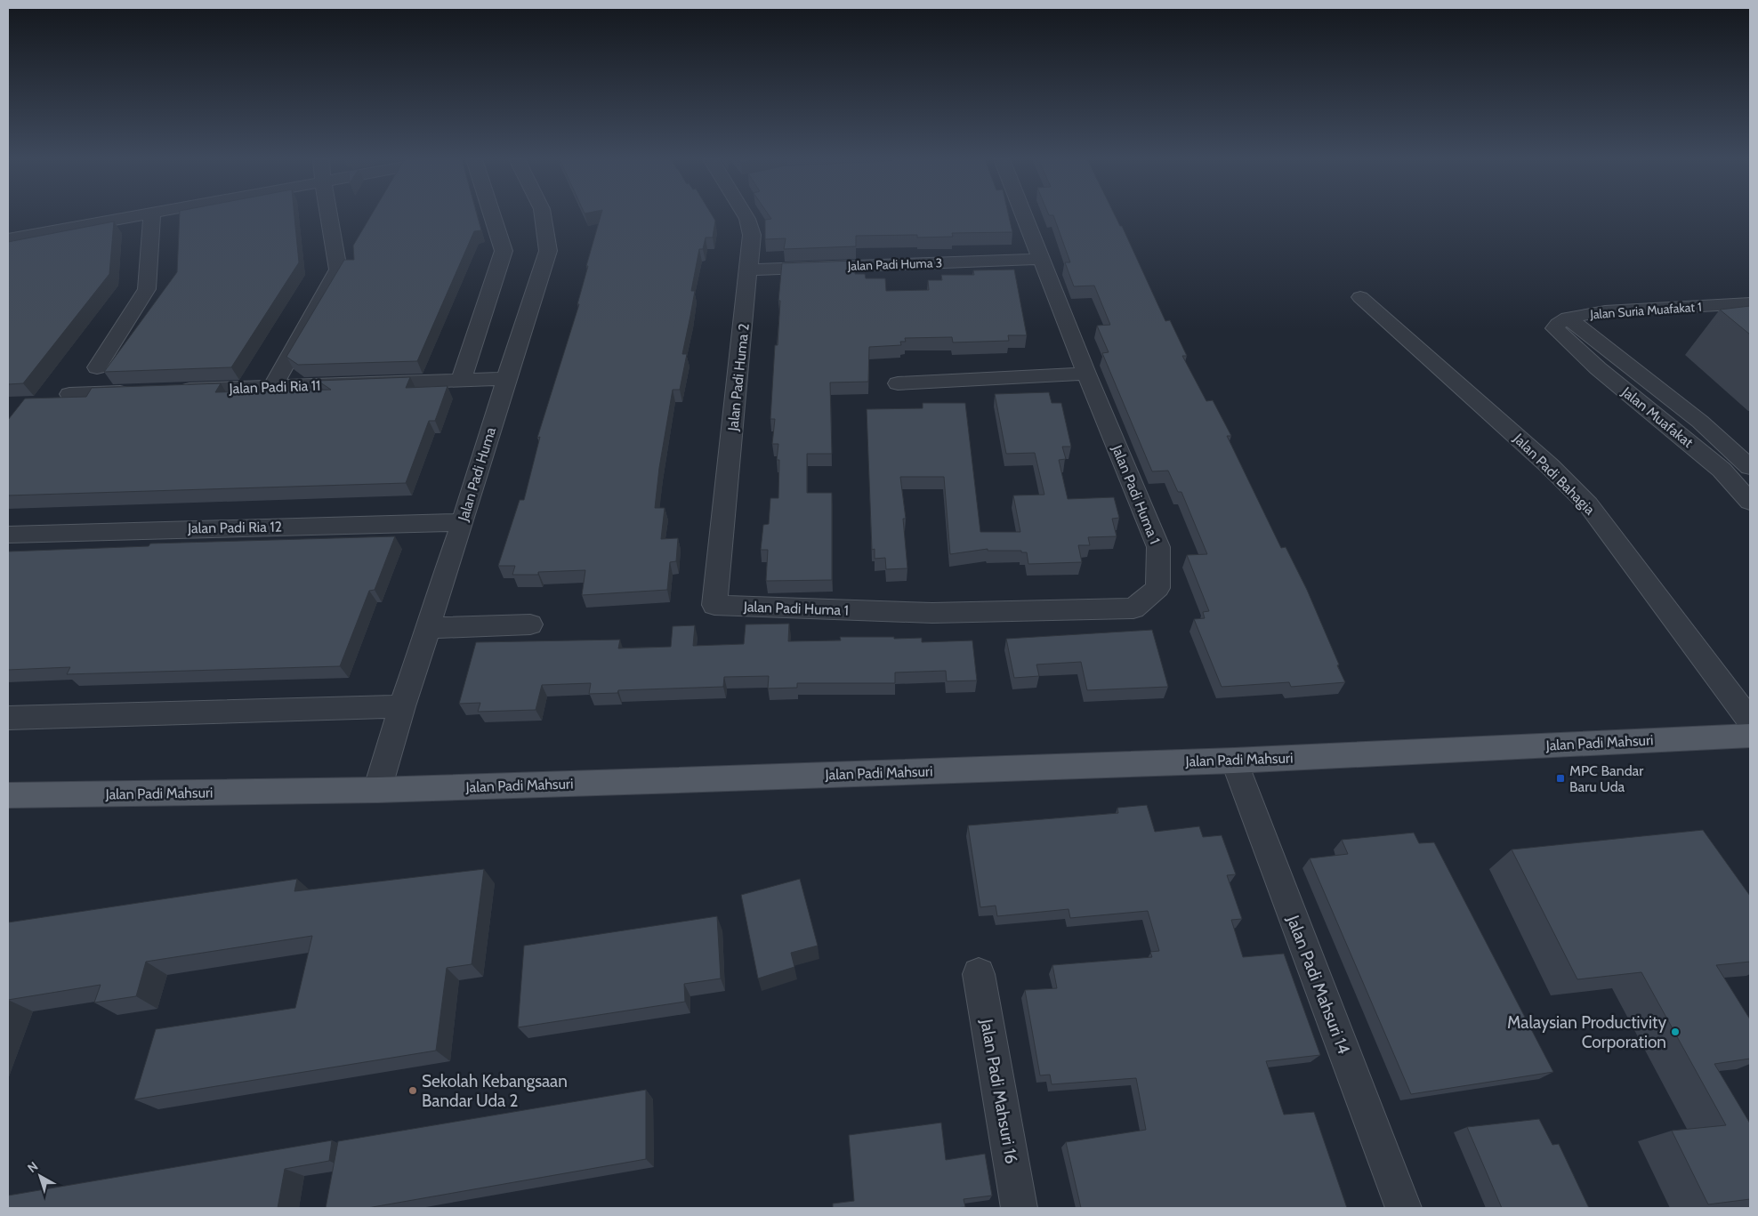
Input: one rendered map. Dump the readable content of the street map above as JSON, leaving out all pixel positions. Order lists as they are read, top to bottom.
{
  "streets": {
    "main road": ["Jalan Padi Mahsuri"],
    "street": [
      "Jalan Padi Huma 3",
      "Jalan Suria Muafakat 1",
      "Jalan Padi Huma 2",
      "Jalan Padi Ria 11",
      "Jalan Muafakat",
      "Jalan Padi Huma",
      "Jalan Padi Bahagia",
      "Jalan Padi Huma 1",
      "Jalan Padi Ria 12",
      "Jalan Padi Mahsuri 14",
      "Jalan Padi Mahsuri 16"
    ]
  },
  "crossings": [
    ["Jalan Padi Huma 3", "Jalan Padi Huma 2"],
    ["Jalan Padi Huma 3", "Jalan Padi Huma 1"],
    ["Jalan Suria Muafakat 1", "Jalan Muafakat"],
    ["Jalan Padi Huma 2", "Jalan Padi Huma 1"],
    ["Jalan Padi Ria 11", "Jalan Padi Huma"],
    ["Jalan Padi Huma", "Jalan Padi Ria 12"],
    ["Jalan Padi Huma", "Jalan Padi Mahsuri"],
    ["Jalan Padi Mahsuri", "Jalan Padi Mahsuri 14"]
  ],
  "places": {
    "transit": ["MPC Bandar Baru Uda"],
    "other": ["Malaysian Productivity Corporation", "Sekolah Kebangsaan Bandar Uda 2"]
  },
  "north": "top left"
}
